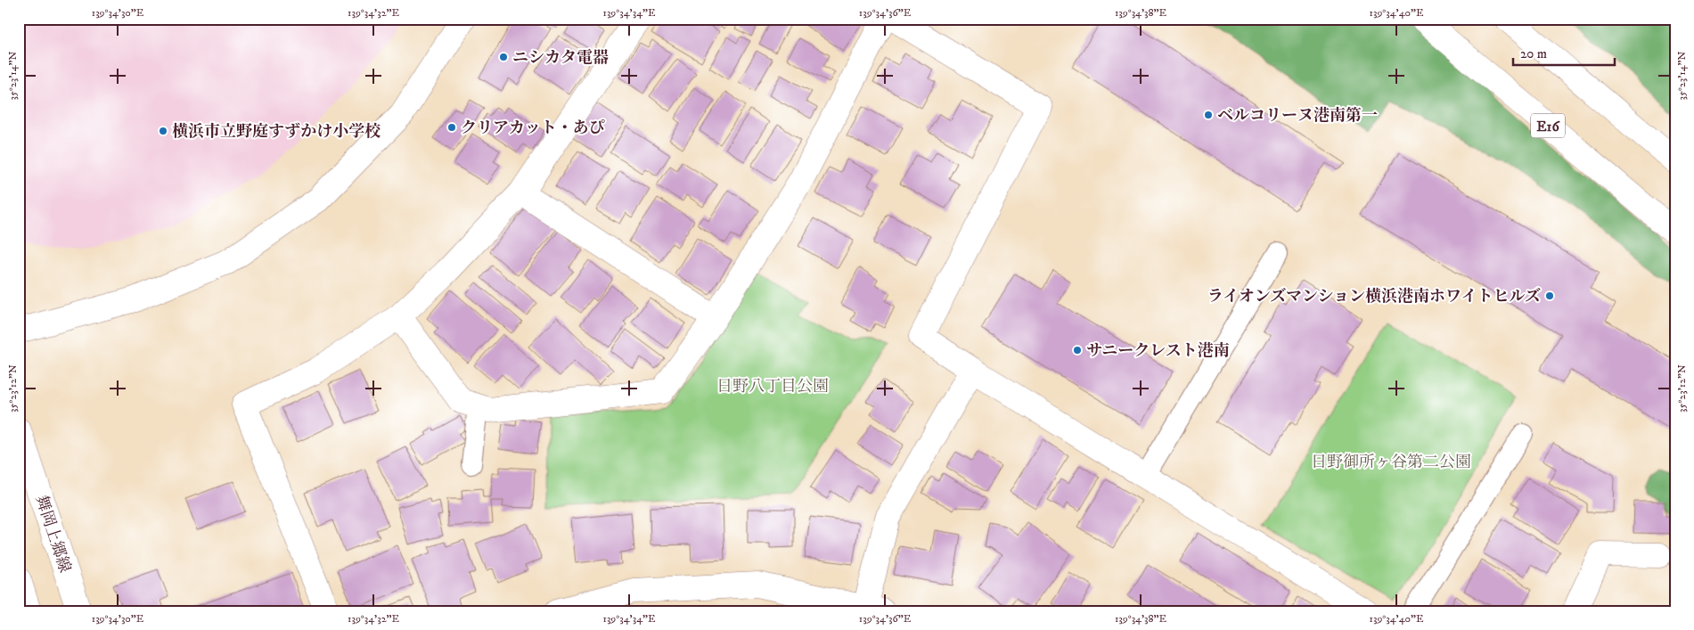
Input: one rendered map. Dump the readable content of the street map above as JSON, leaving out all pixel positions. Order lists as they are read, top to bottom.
{
  "streets": {
    "main road": ["E16", "舞岡上郷線"]
  },
  "parks": ["日野八丁目公園", "日野御所ヶ谷第二公園"],
  "places": [
    "ニシカタ電器",
    "ベルコリーヌ港南第一",
    "クリアカット・あぴ",
    "横浜市立野庭すずかけ小学校",
    "ライオンズマンション横浜港南ホワイトヒルズ",
    "サニークレスト港南"
  ],
  "scale_bar": "20 m",
  "coordinates": [
    "139°34'30\"E",
    "139°34'32\"E",
    "139°34'34\"E",
    "139°34'36\"E",
    "139°34'38\"E",
    "139°34'40\"E",
    "35°23'14\"N",
    "35°23'12\"N"
  ]
}
